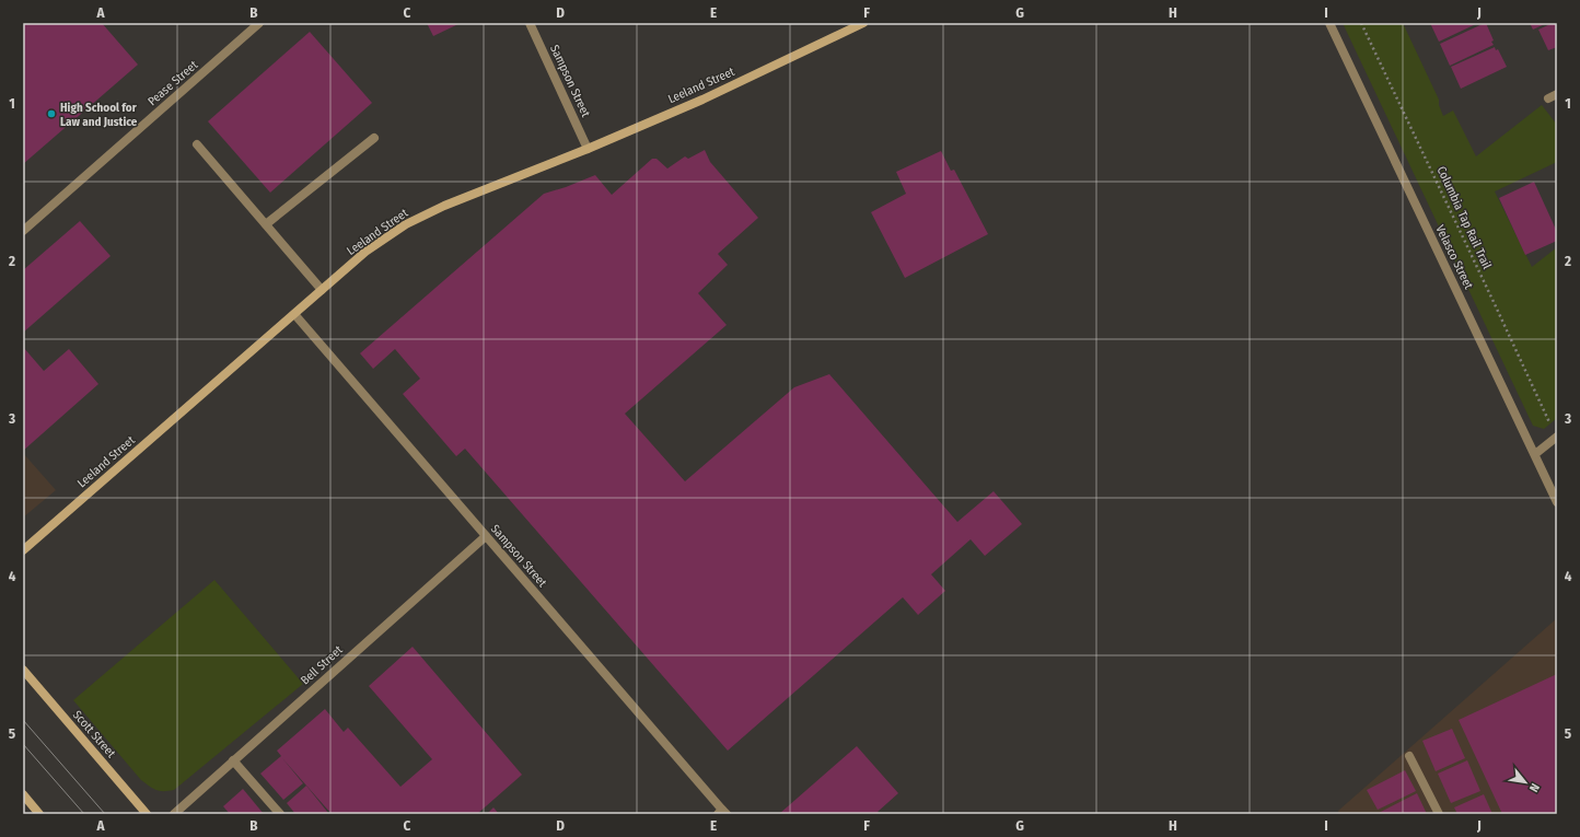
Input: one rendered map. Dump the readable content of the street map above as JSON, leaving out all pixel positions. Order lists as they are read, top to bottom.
{
  "streets": {
    "main road": ["Leeland Street", "Scott Street"],
    "street": [
      "Sampson Street",
      "Pease Street",
      "Velasco Street",
      "Bell Street"
    ],
    "path": ["Columbia Tap Rail Trail"]
  },
  "crossings": [
    ["Sampson Street", "Leeland Street"],
    ["Sampson Street", "Bell Street"]
  ],
  "places": ["High School for Law and Justice"],
  "north": "bottom right",
  "grid": {
    "columns": [
      "A",
      "B",
      "C",
      "D",
      "E",
      "F",
      "G",
      "H",
      "I",
      "J"
    ],
    "rows": [
      "1",
      "2",
      "3",
      "4",
      "5"
    ]
  }
}
